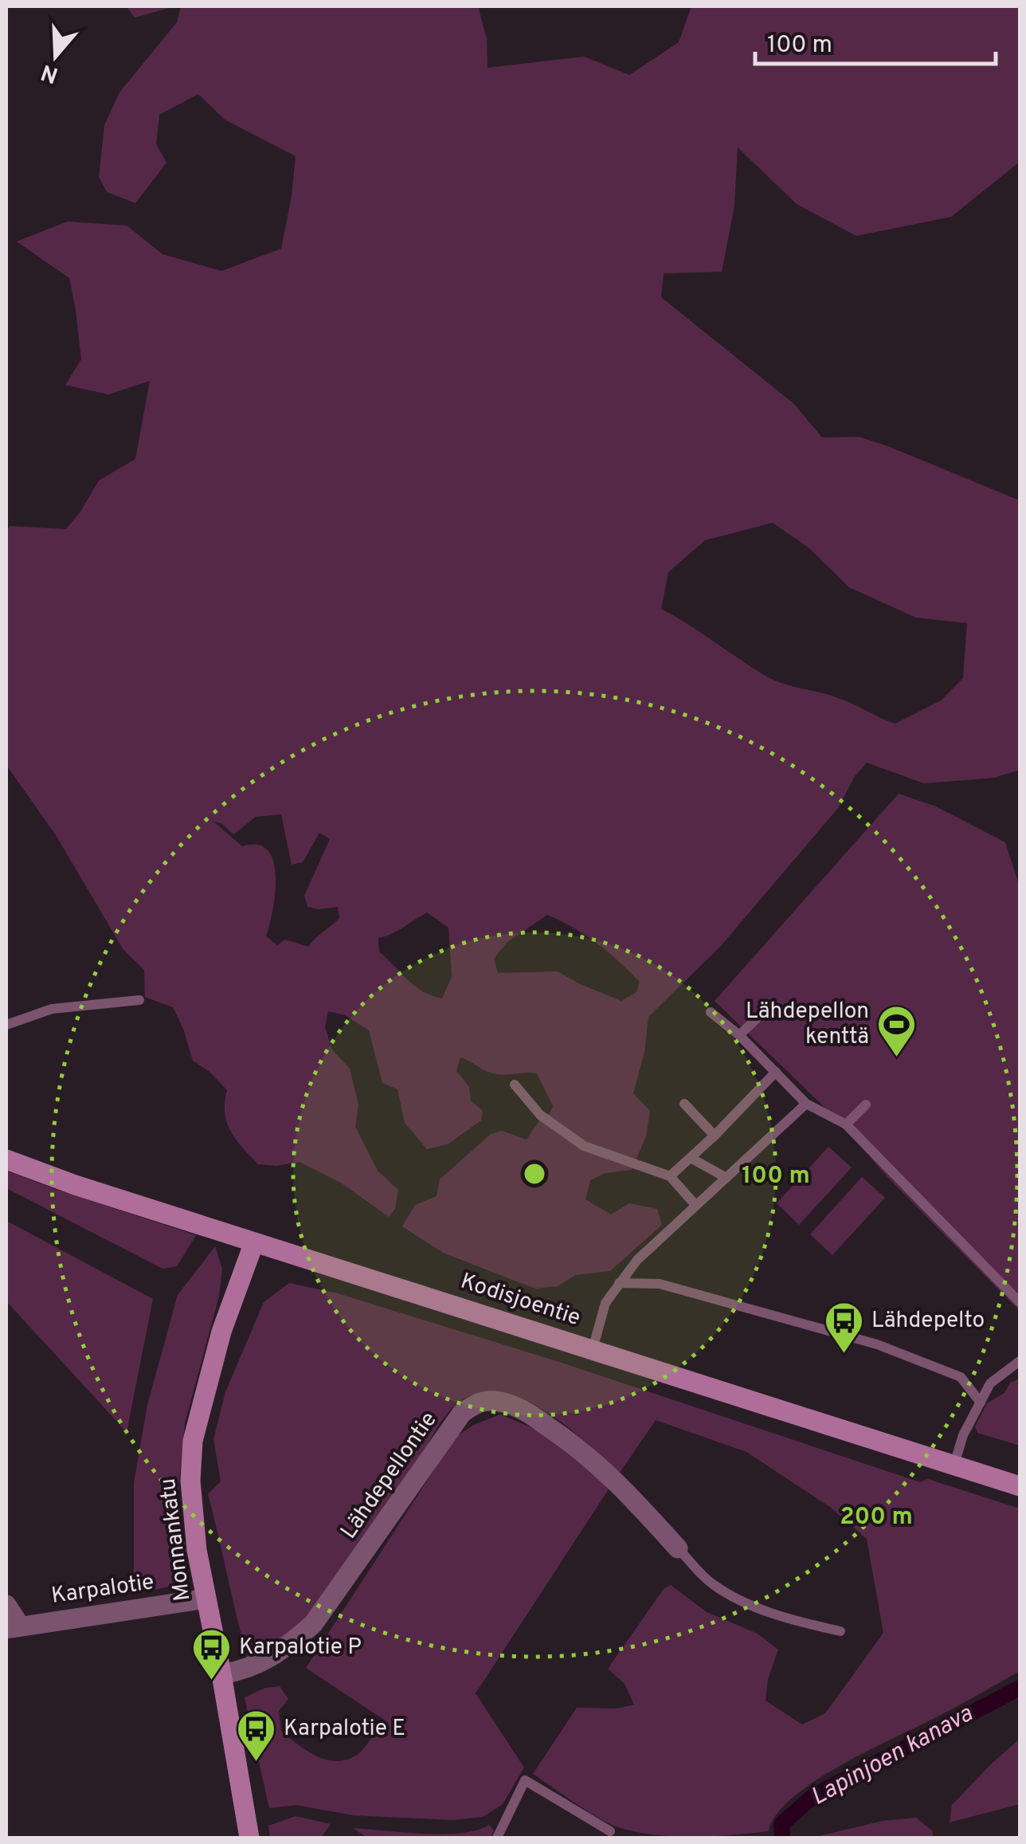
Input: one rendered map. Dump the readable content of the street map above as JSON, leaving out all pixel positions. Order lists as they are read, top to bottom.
{
  "streets": {
    "street": [
      "Kodisjoentie",
      "Lähdepellontie",
      "Monnankatu",
      "Karpalotie"
    ]
  },
  "crossings": [
    ["Kodisjoentie", "Monnankatu"],
    ["Lähdepellontie", "Monnankatu"],
    ["Monnankatu", "Karpalotie"]
  ],
  "water": ["Lapinjoen kanava"],
  "places": {
    "sports": ["Lähdepellon kenttä"],
    "bus stop": ["Lähdepelto", "Karpalotie P", "Karpalotie E"]
  },
  "scale_bar": "100 m",
  "north": "bottom",
  "rings": ["100 m", "200 m"]
}
